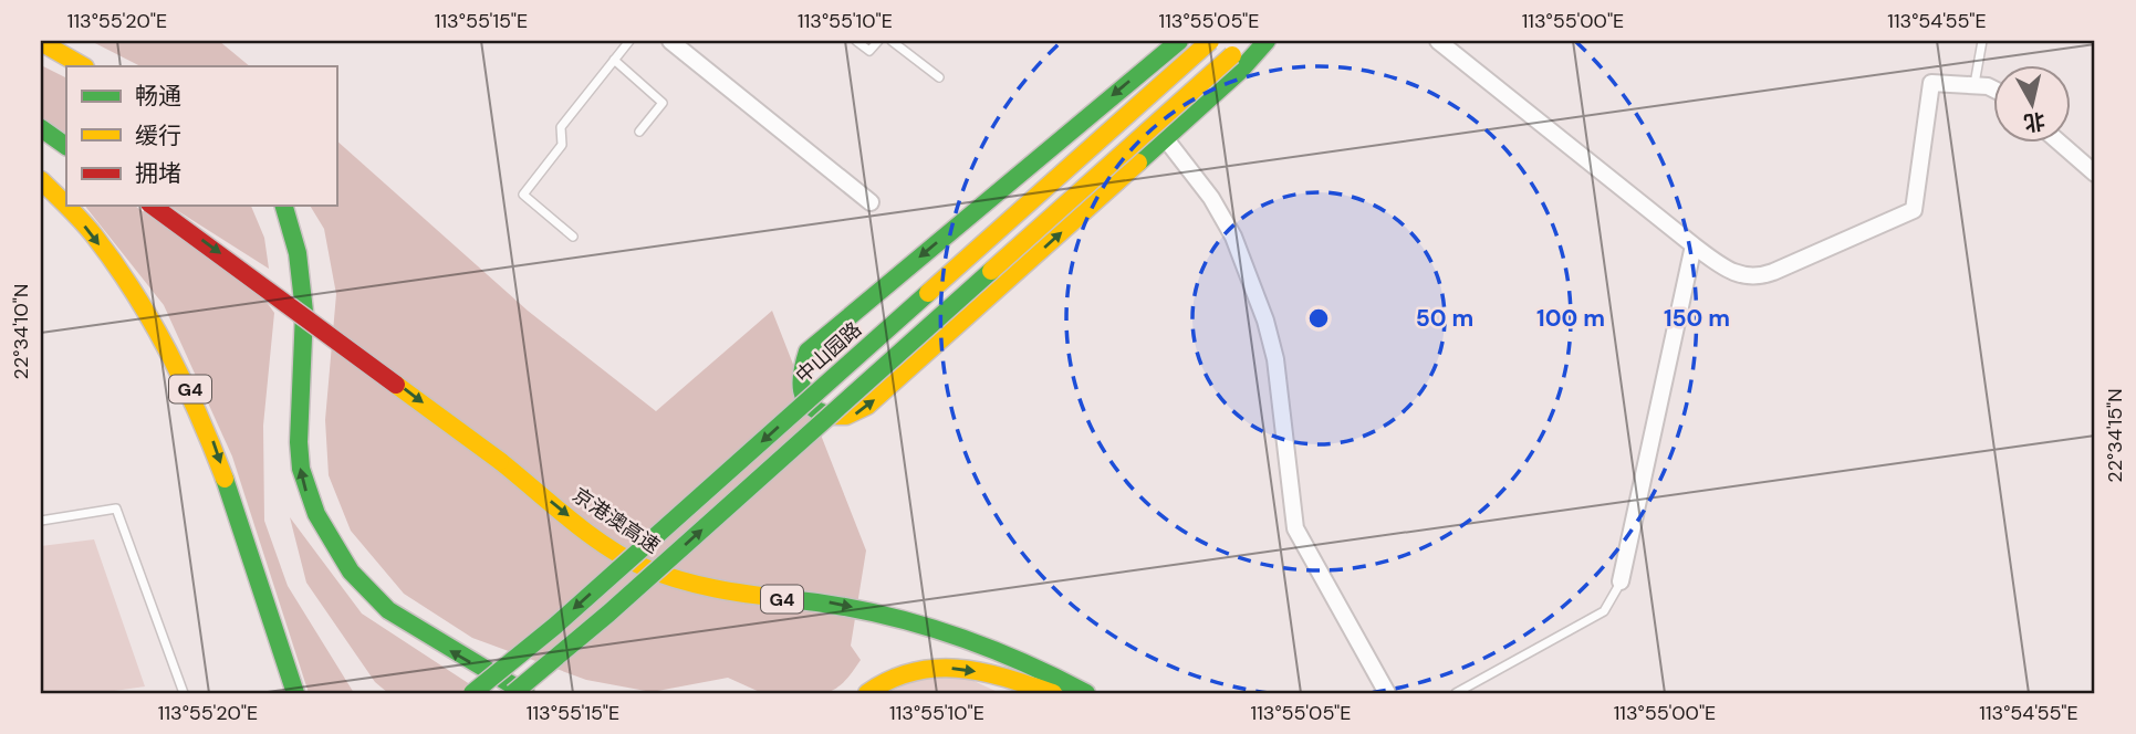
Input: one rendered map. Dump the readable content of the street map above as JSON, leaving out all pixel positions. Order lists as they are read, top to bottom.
{
  "streets": {
    "main road": ["中山园路", "G4", "京港澳高速"]
  },
  "one_way": ["京港澳高速"],
  "legend": ["畅通", "缓行", "拥堵"],
  "north": "bottom",
  "coordinates": [
    "113°55'20\"E",
    "113°55'15\"E",
    "113°55'10\"E",
    "113°55'05\"E",
    "113°55'00\"E",
    "113°54'55\"E",
    "22°34'10\"N",
    "22°34'15\"N"
  ],
  "rings": ["50 m", "100 m", "150 m"]
}
